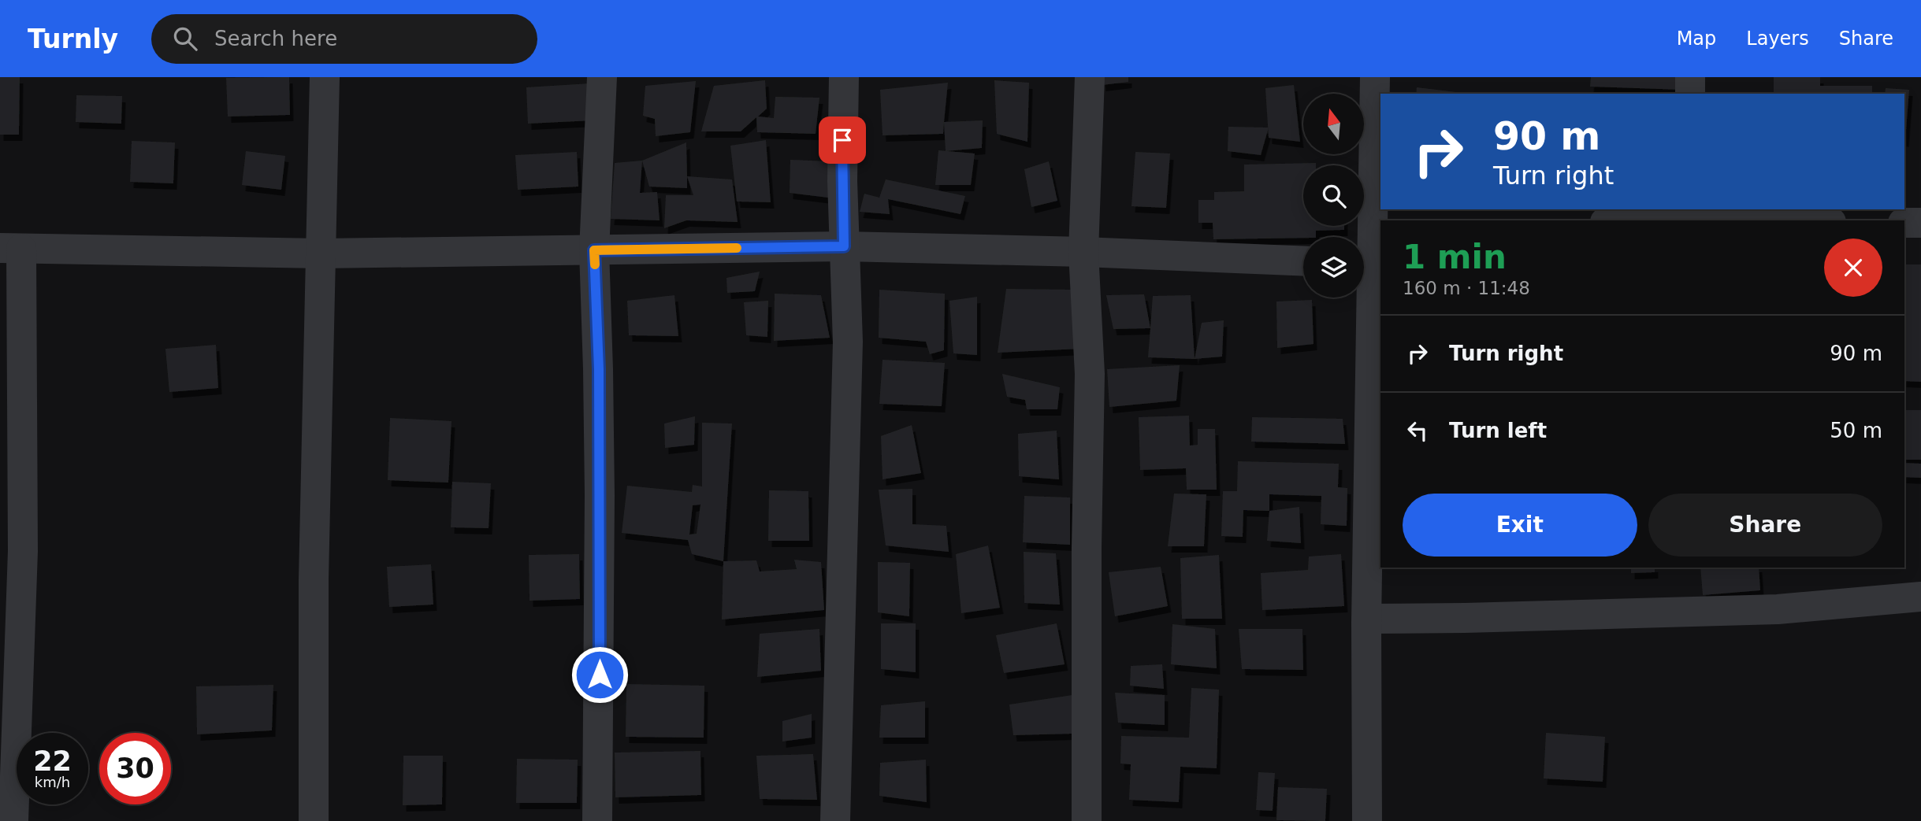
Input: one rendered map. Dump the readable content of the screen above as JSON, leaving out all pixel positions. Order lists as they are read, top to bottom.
{
  "north": "top",
  "page": {
    "header": "Turnly",
    "search": "Search here",
    "nav": ["Map", "Layers", "Share"],
    "turn": ["90 m", "Turn right"],
    "heading": ["1 min", "160 m · 11:48"],
    "list": [
      {
        "name": "Turn right",
        "value": "90 m"
      },
      {
        "name": "Turn left",
        "value": "50 m"
      }
    ],
    "buttons": ["Exit", "Share"],
    "speed": "22 km/h",
    "limit": "30"
  }
}
